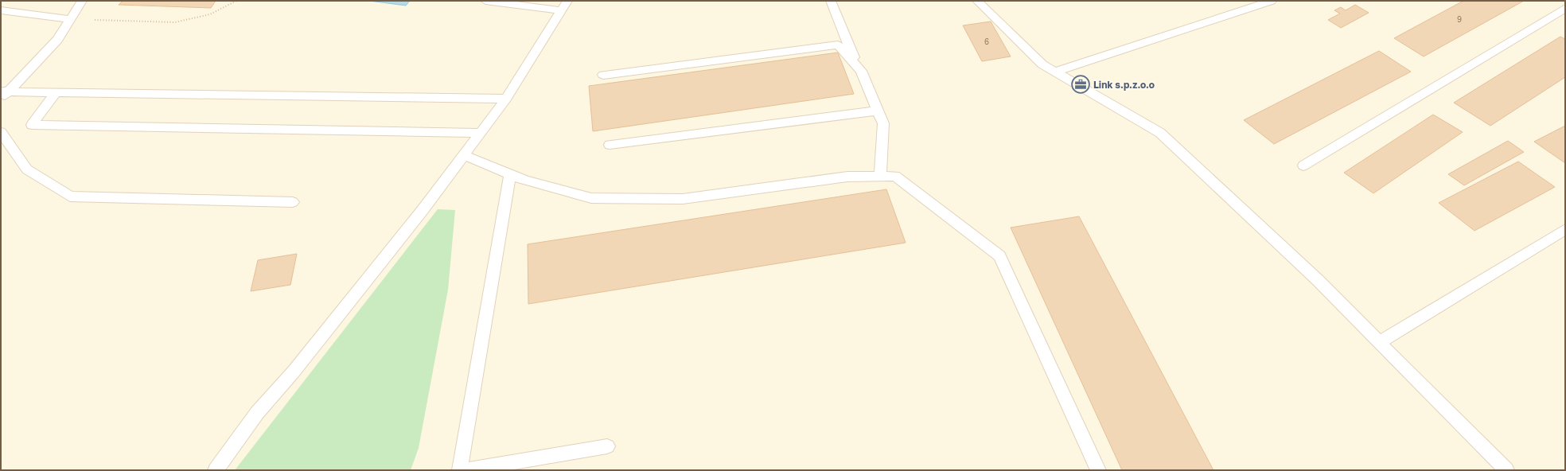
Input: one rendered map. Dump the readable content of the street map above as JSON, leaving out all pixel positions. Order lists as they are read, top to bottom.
{
  "places": {
    "office": ["Link s.p.z.o.o"]
  },
  "house_numbers": ["9", "6"]
}
